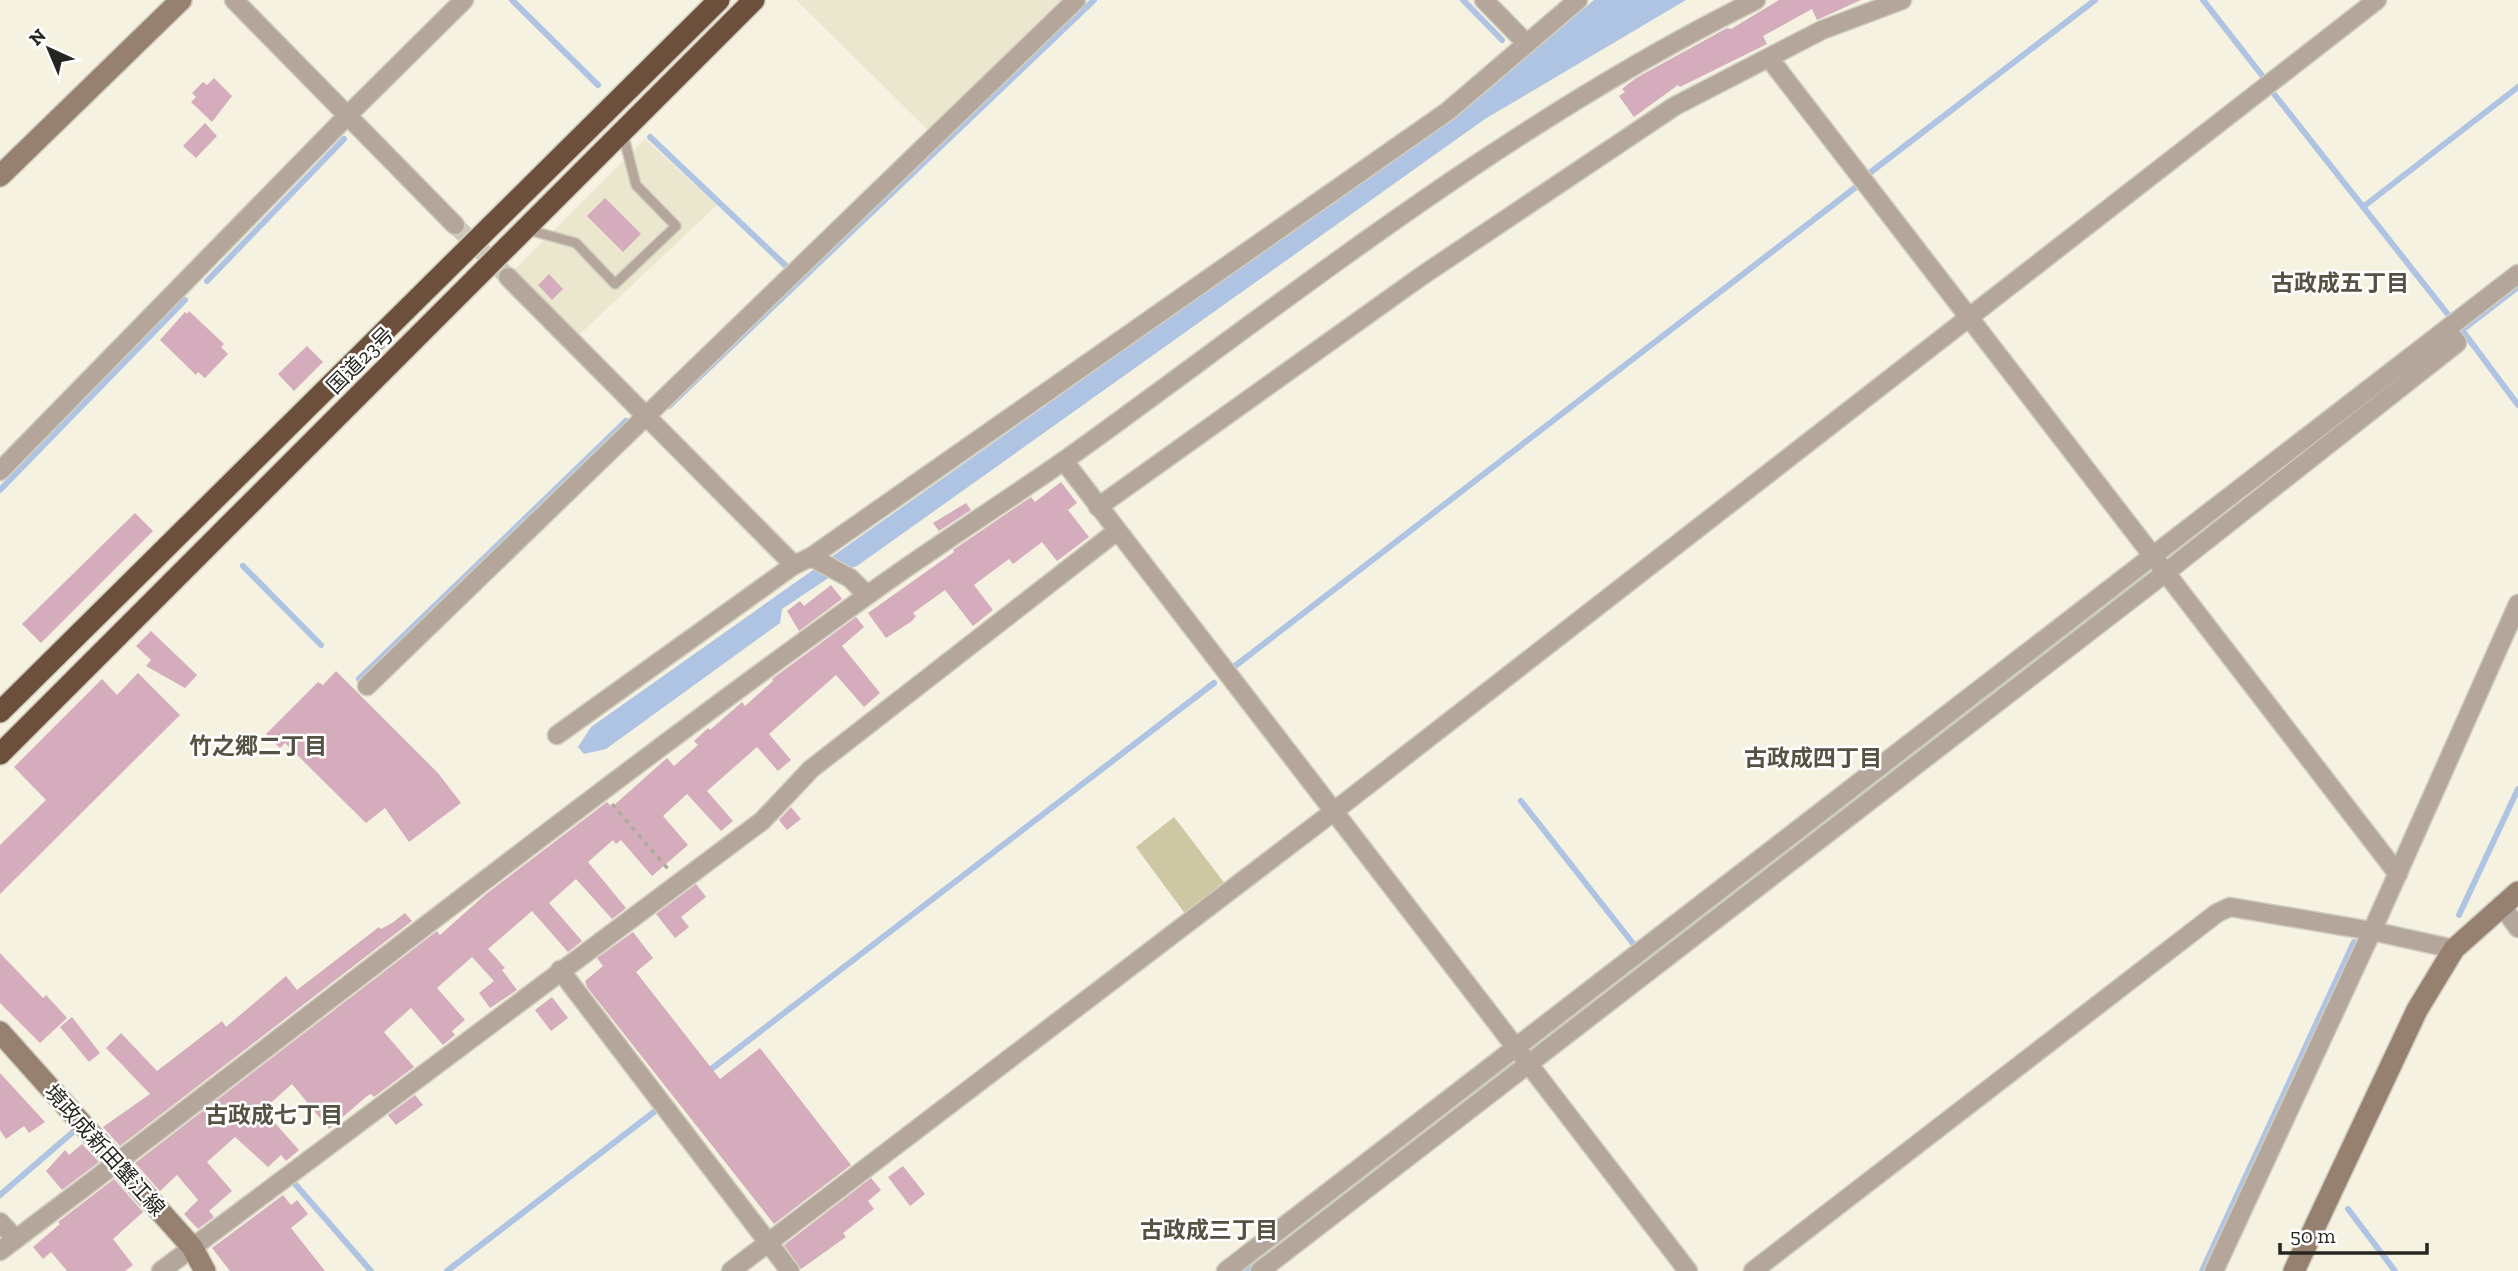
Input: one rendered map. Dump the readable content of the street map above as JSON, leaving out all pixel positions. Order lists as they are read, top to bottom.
{
  "streets": {
    "highway": ["国道23号"],
    "street": ["境政成新田蟹江線"]
  },
  "districts": [
    "古政成五丁目",
    "竹之郷二丁目",
    "古政成四丁目",
    "古政成七丁目",
    "古政成三丁目"
  ],
  "scale_bar": "50 m",
  "north": "top left"
}
